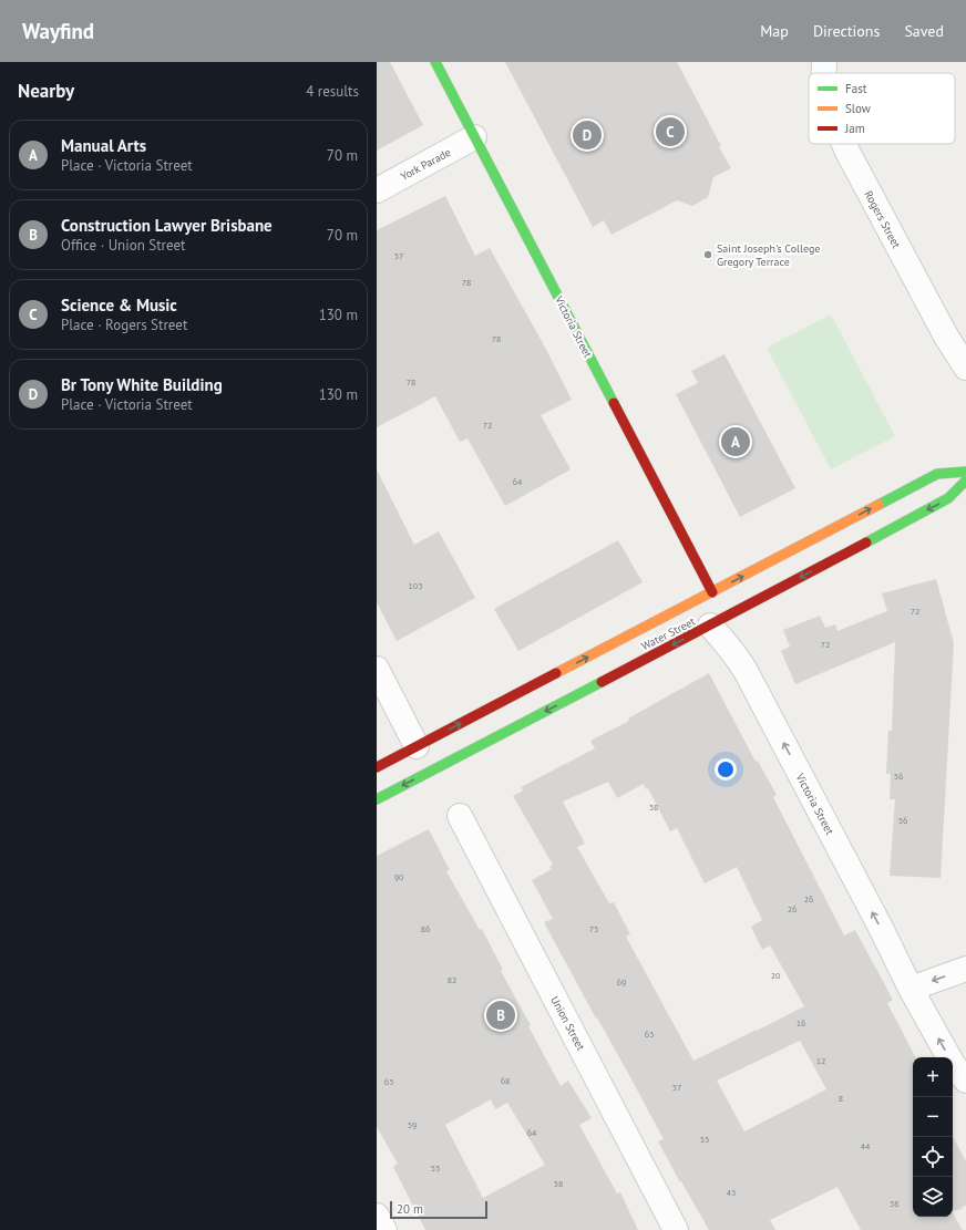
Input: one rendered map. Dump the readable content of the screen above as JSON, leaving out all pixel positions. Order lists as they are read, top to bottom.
{
  "streets": {
    "main road": ["Victoria Street", "Water Street"],
    "street": ["York Parade", "Rogers Street", "Union Street"]
  },
  "crossings": [
    ["York Parade", "Victoria Street"],
    ["Victoria Street", "Water Street"]
  ],
  "one_way": ["Victoria Street"],
  "places": ["Saint Joseph's College Gregory Terrace"],
  "house_numbers": [
    "57",
    "78",
    "78",
    "78",
    "72",
    "64",
    "103",
    "72",
    "72",
    "56",
    "38",
    "56",
    "90",
    "26",
    "26",
    "86",
    "75",
    "20",
    "82",
    "69",
    "16",
    "63",
    "12",
    "68",
    "63",
    "57",
    "8",
    "59",
    "64",
    "55",
    "44",
    "55",
    "58",
    "43",
    "38"
  ],
  "legend": ["Fast", "Slow", "Jam"],
  "scale_bar": "20 m",
  "page": {
    "header": "Wayfind",
    "nav": ["Map", "Directions", "Saved"],
    "heading": ["Nearby", "4 results"],
    "pins": [
      "C",
      "D",
      "A",
      "B"
    ],
    "list": [
      {
        "mark": "A",
        "name": "Manual Arts",
        "note": "Place · Victoria Street",
        "value": "70 m"
      },
      {
        "mark": "B",
        "name": "Construction Lawyer Brisbane",
        "note": "Office · Union Street",
        "value": "70 m"
      },
      {
        "mark": "C",
        "name": "Science & Music",
        "note": "Place · Rogers Street",
        "value": "130 m"
      },
      {
        "mark": "D",
        "name": "Br Tony White Building",
        "note": "Place · Victoria Street",
        "value": "130 m"
      }
    ],
    "map_buttons": ["+", "−"],
    "scale": "20 m"
  }
}
